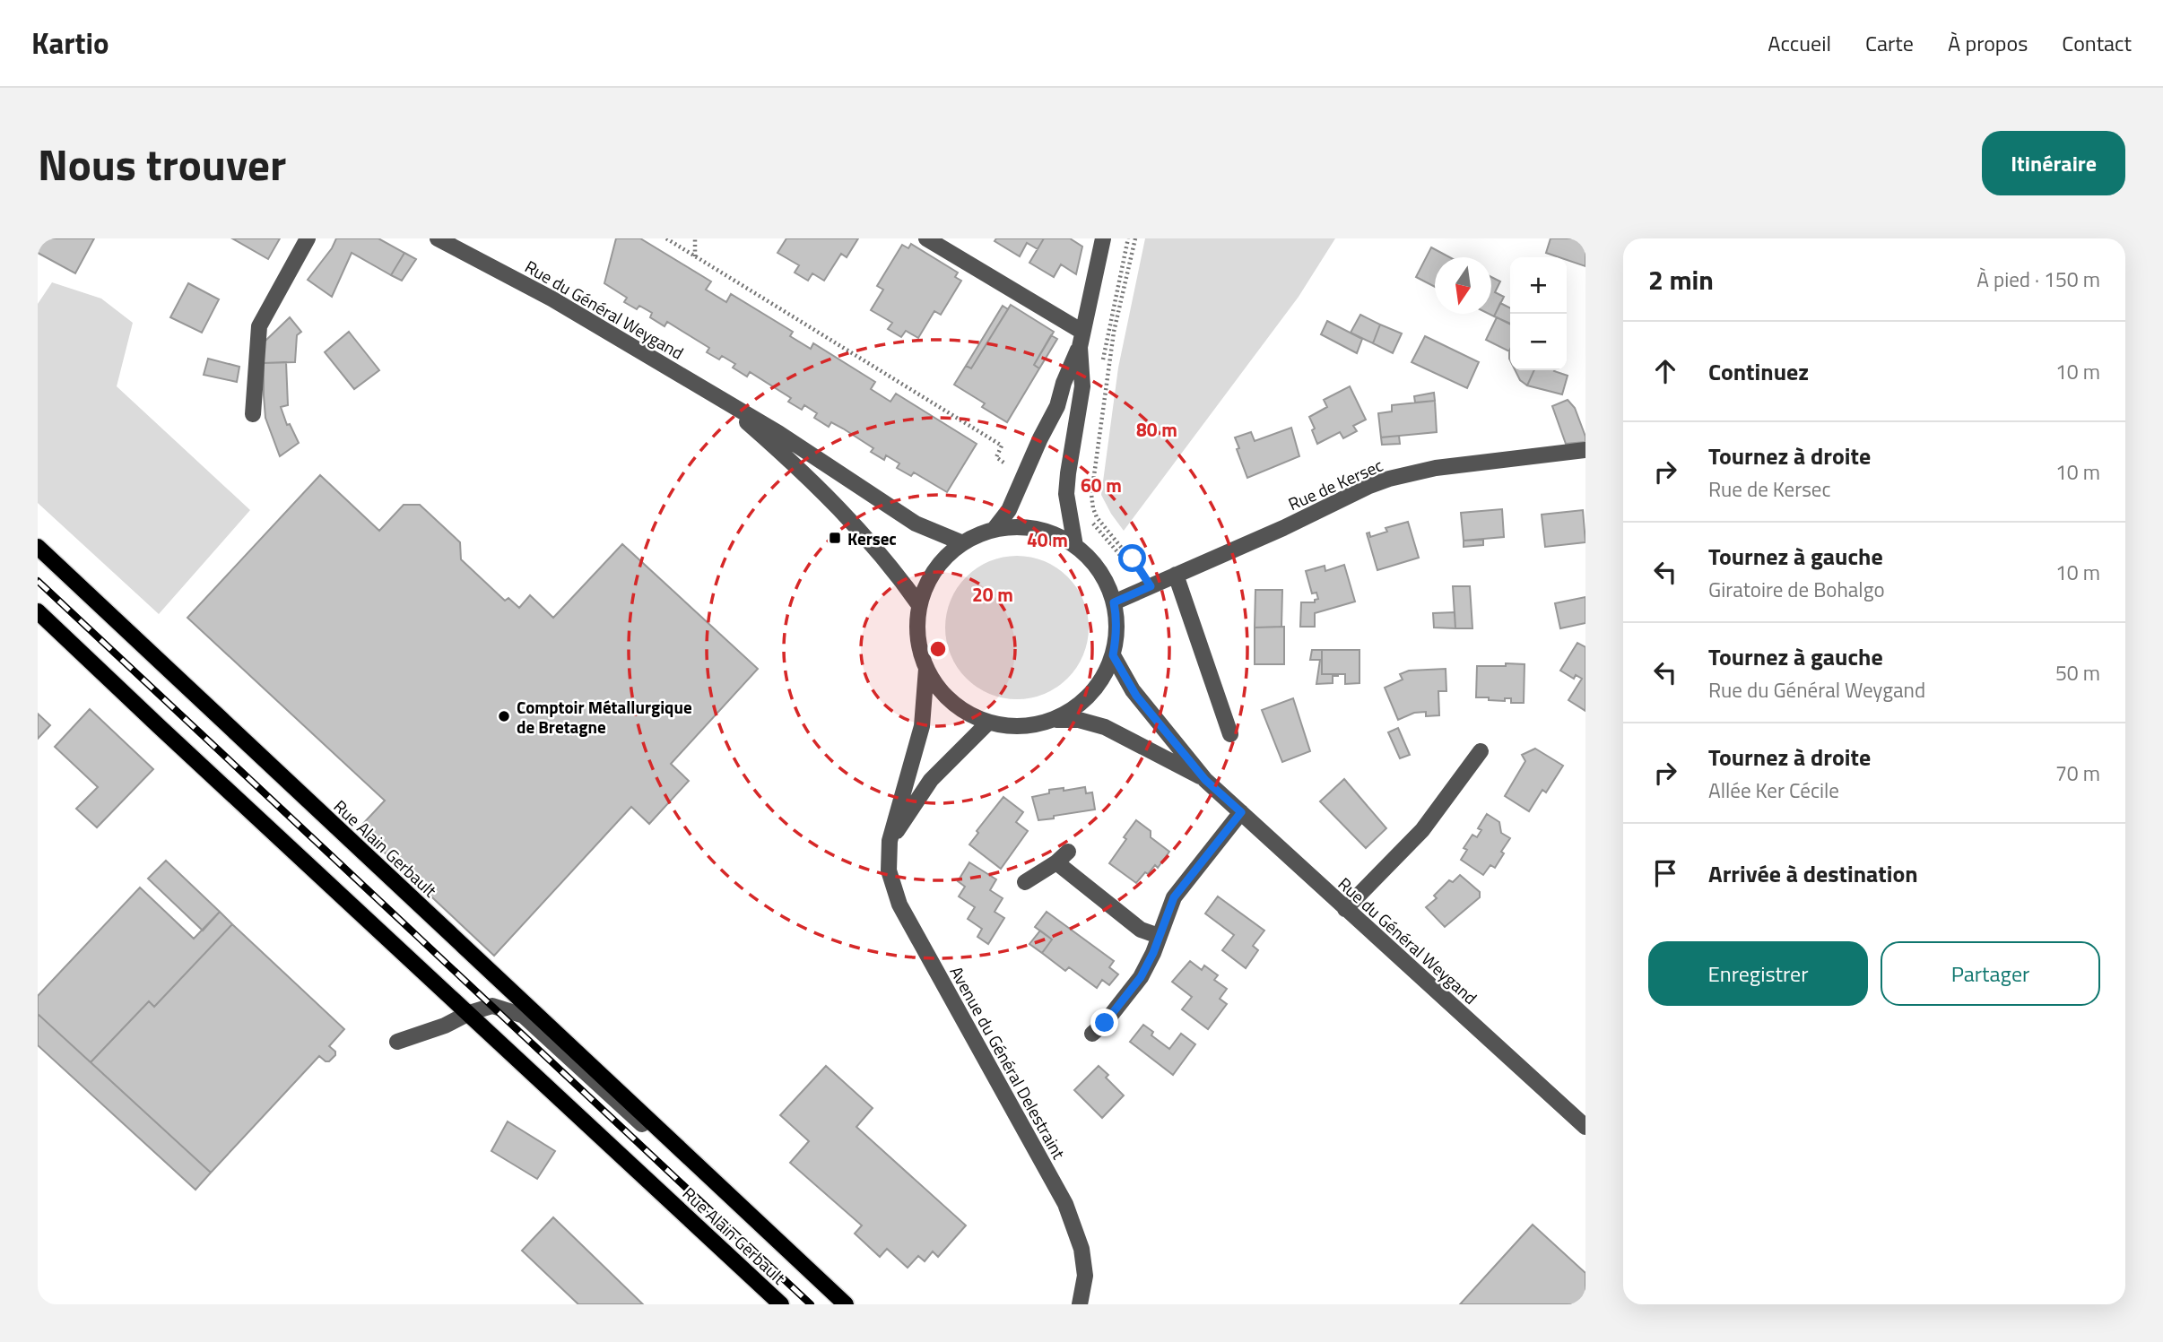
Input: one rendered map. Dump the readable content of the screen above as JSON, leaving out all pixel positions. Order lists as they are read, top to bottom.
{
  "streets": {
    "main road": ["Rue Alain Gerbault"],
    "street": ["Rue du Général Weygand", "Rue de Kersec", "Avenue du Général Delestraint"]
  },
  "crossings": [
    ["Rue du Général Weygand", "Rue de Kersec"],
    ["Rue du Général Weygand", "Avenue du Général Delestraint"],
    ["Rue de Kersec", "Avenue du Général Delestraint"]
  ],
  "places": {
    "transit": ["Kersec"],
    "other": ["Comptoir Métallurgique de Bretagne"]
  },
  "north": "bottom",
  "page": {
    "header": "Kartio",
    "nav": [
      "Accueil",
      "Carte",
      "À propos",
      "Contact"
    ],
    "title": "Nous trouver",
    "buttons": [
      "Itinéraire",
      ["Enregistrer", "Partager"]
    ],
    "heading": ["2 min", "À pied · 150 m"],
    "map_buttons": ["+", "−"],
    "list": [
      ["Continuez", "10 m"],
      ["Tournez à droite", "Rue de Kersec", "10 m"],
      ["Tournez à gauche", "Giratoire de Bohalgo", "10 m"],
      ["Tournez à gauche", "Rue du Général Weygand", "50 m"],
      ["Tournez à droite", "Allée Ker Cécile", "70 m"],
      "Arrivée à destination"
    ]
  },
  "rings": [
    "80 m",
    "60 m",
    "40 m",
    "20 m"
  ]
}
